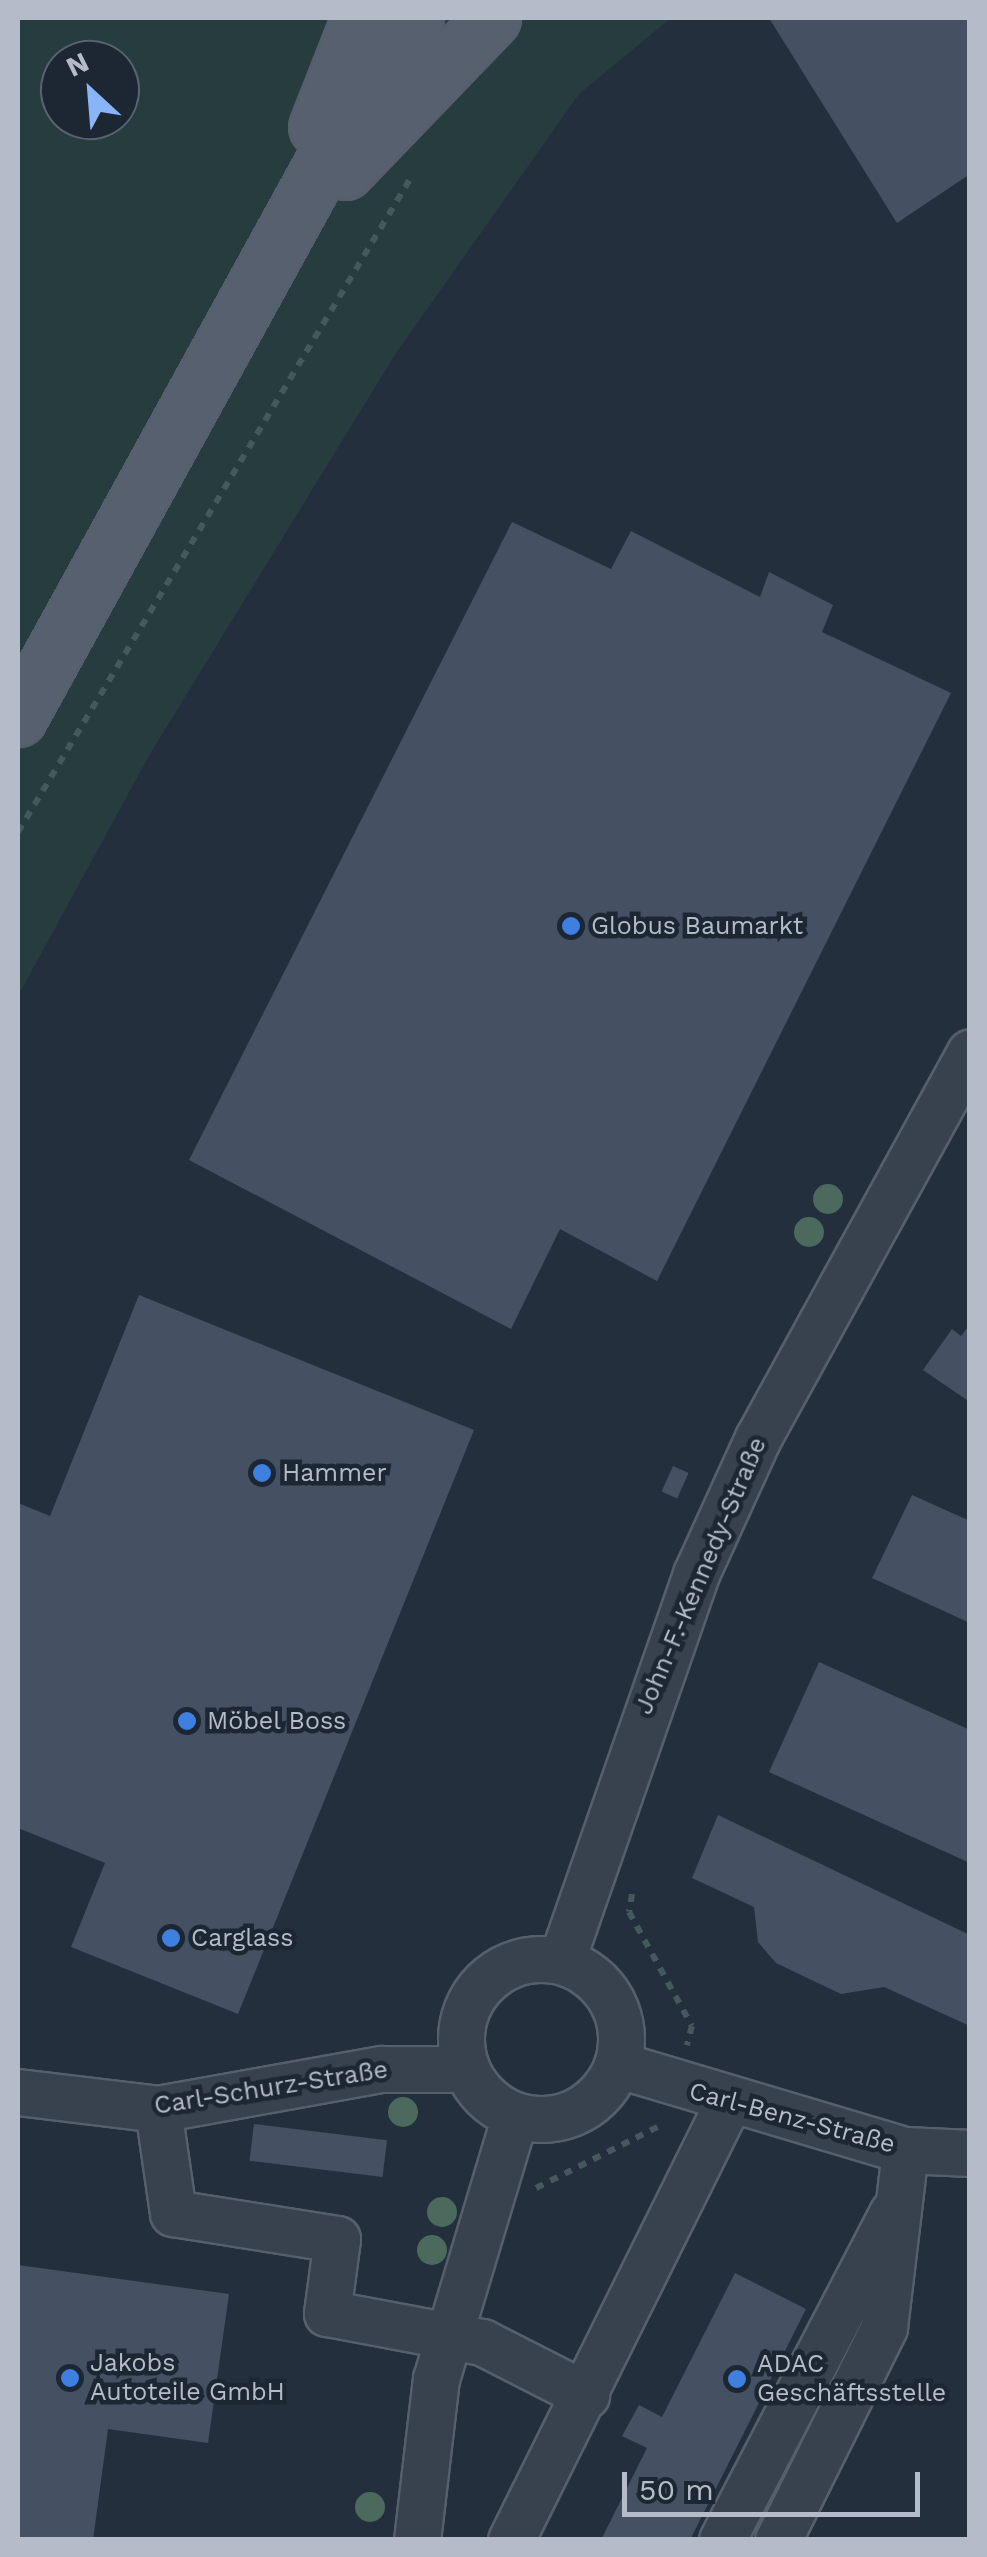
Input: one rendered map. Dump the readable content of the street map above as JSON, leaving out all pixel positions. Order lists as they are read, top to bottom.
{
  "streets": {
    "street": ["John-F.-Kennedy-Straße", "Carl-Schurz-Straße", "Carl-Benz-Straße"]
  },
  "crossings": [
    ["John-F.-Kennedy-Straße", "Carl-Schurz-Straße"],
    ["John-F.-Kennedy-Straße", "Carl-Benz-Straße"],
    ["Carl-Schurz-Straße", "Carl-Benz-Straße"]
  ],
  "places": [
    "Globus Baumarkt",
    "Hammer",
    "Möbel Boss",
    "Carglass",
    "Jakobs Autoteile GmbH",
    "ADAC Geschäftsstelle"
  ],
  "scale_bar": "50 m",
  "north": "top left"
}
